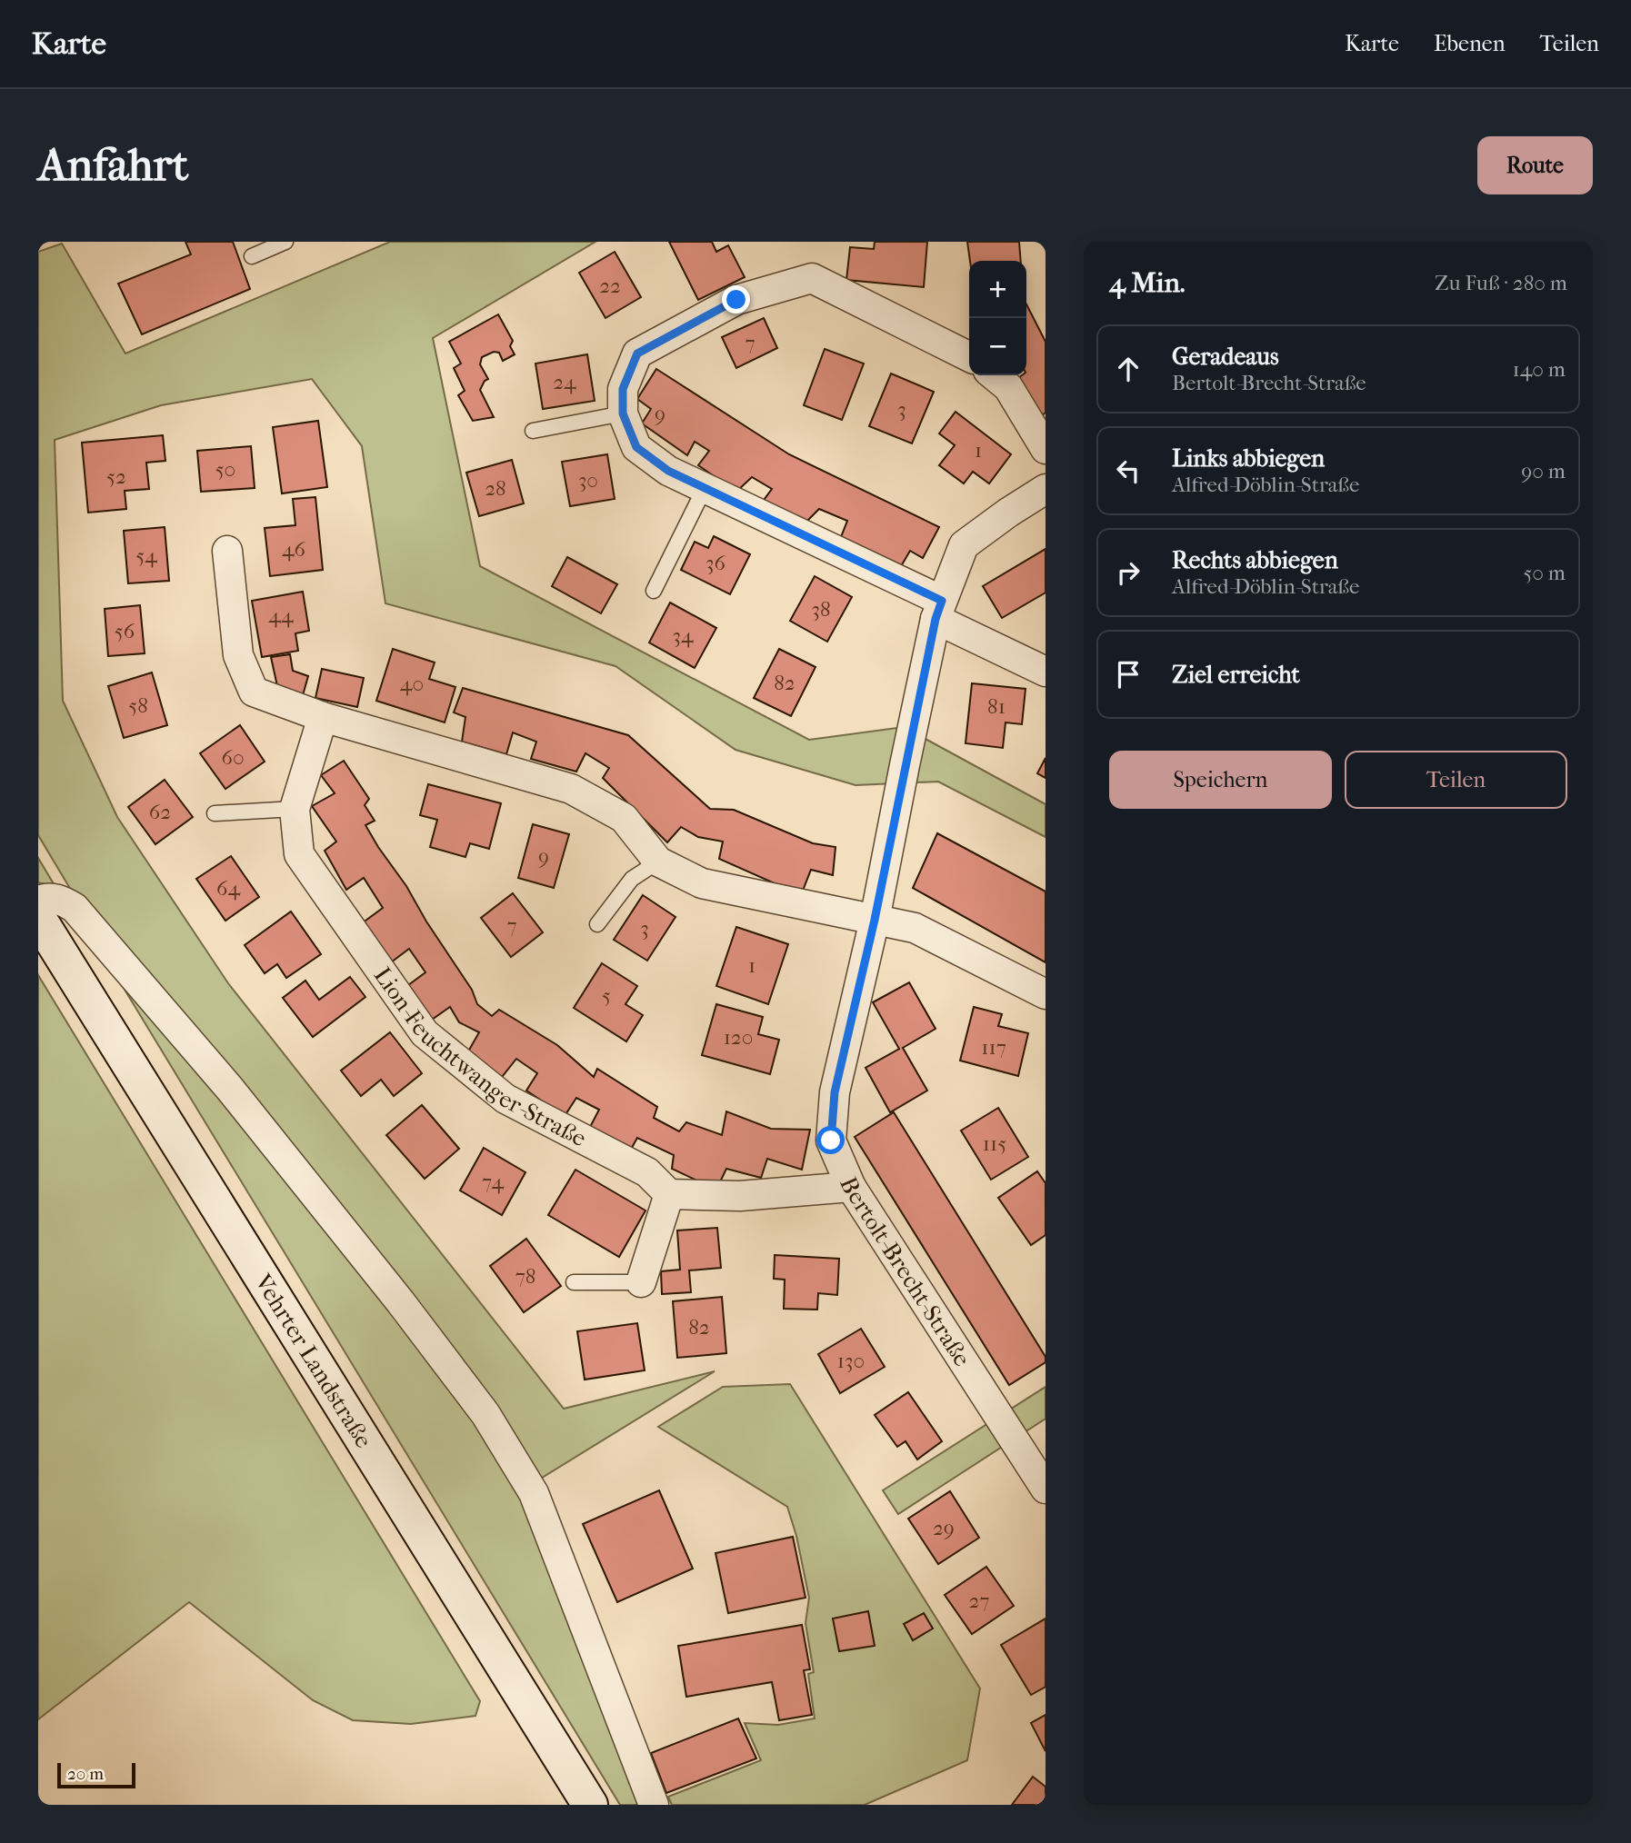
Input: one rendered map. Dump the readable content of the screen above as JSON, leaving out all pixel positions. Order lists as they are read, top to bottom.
{
  "streets": {
    "main road": ["Vehrter Landstraße"],
    "street": ["Lion-Feuchtwanger-Straße", "Bertolt-Brecht-Straße"]
  },
  "house_numbers": [
    "22",
    "7",
    "24",
    "3",
    "9",
    "1",
    "50",
    "52",
    "30",
    "28",
    "46",
    "54",
    "36",
    "38",
    "44",
    "56",
    "34",
    "82",
    "40",
    "58",
    "81",
    "60",
    "62",
    "9",
    "64",
    "7",
    "3",
    "1",
    "5",
    "120",
    "117",
    "115",
    "74",
    "78",
    "82",
    "130",
    "29",
    "27"
  ],
  "scale_bar": "20 m",
  "page": {
    "header": "Karte",
    "nav": ["Karte", "Ebenen", "Teilen"],
    "buttons": [
      "Route",
      ["Speichern", "Teilen"]
    ],
    "title": "Anfahrt",
    "heading": ["4 Min.", "Zu Fuß · 280 m"],
    "map_buttons": ["+", "−"],
    "list": [
      ["Geradeaus", "Bertolt-Brecht-Straße", "140 m"],
      ["Links abbiegen", "Alfred-Döblin-Straße", "90 m"],
      ["Rechts abbiegen", "Alfred-Döblin-Straße", "50 m"],
      "Ziel erreicht"
    ],
    "scale": "20 m"
  }
}
